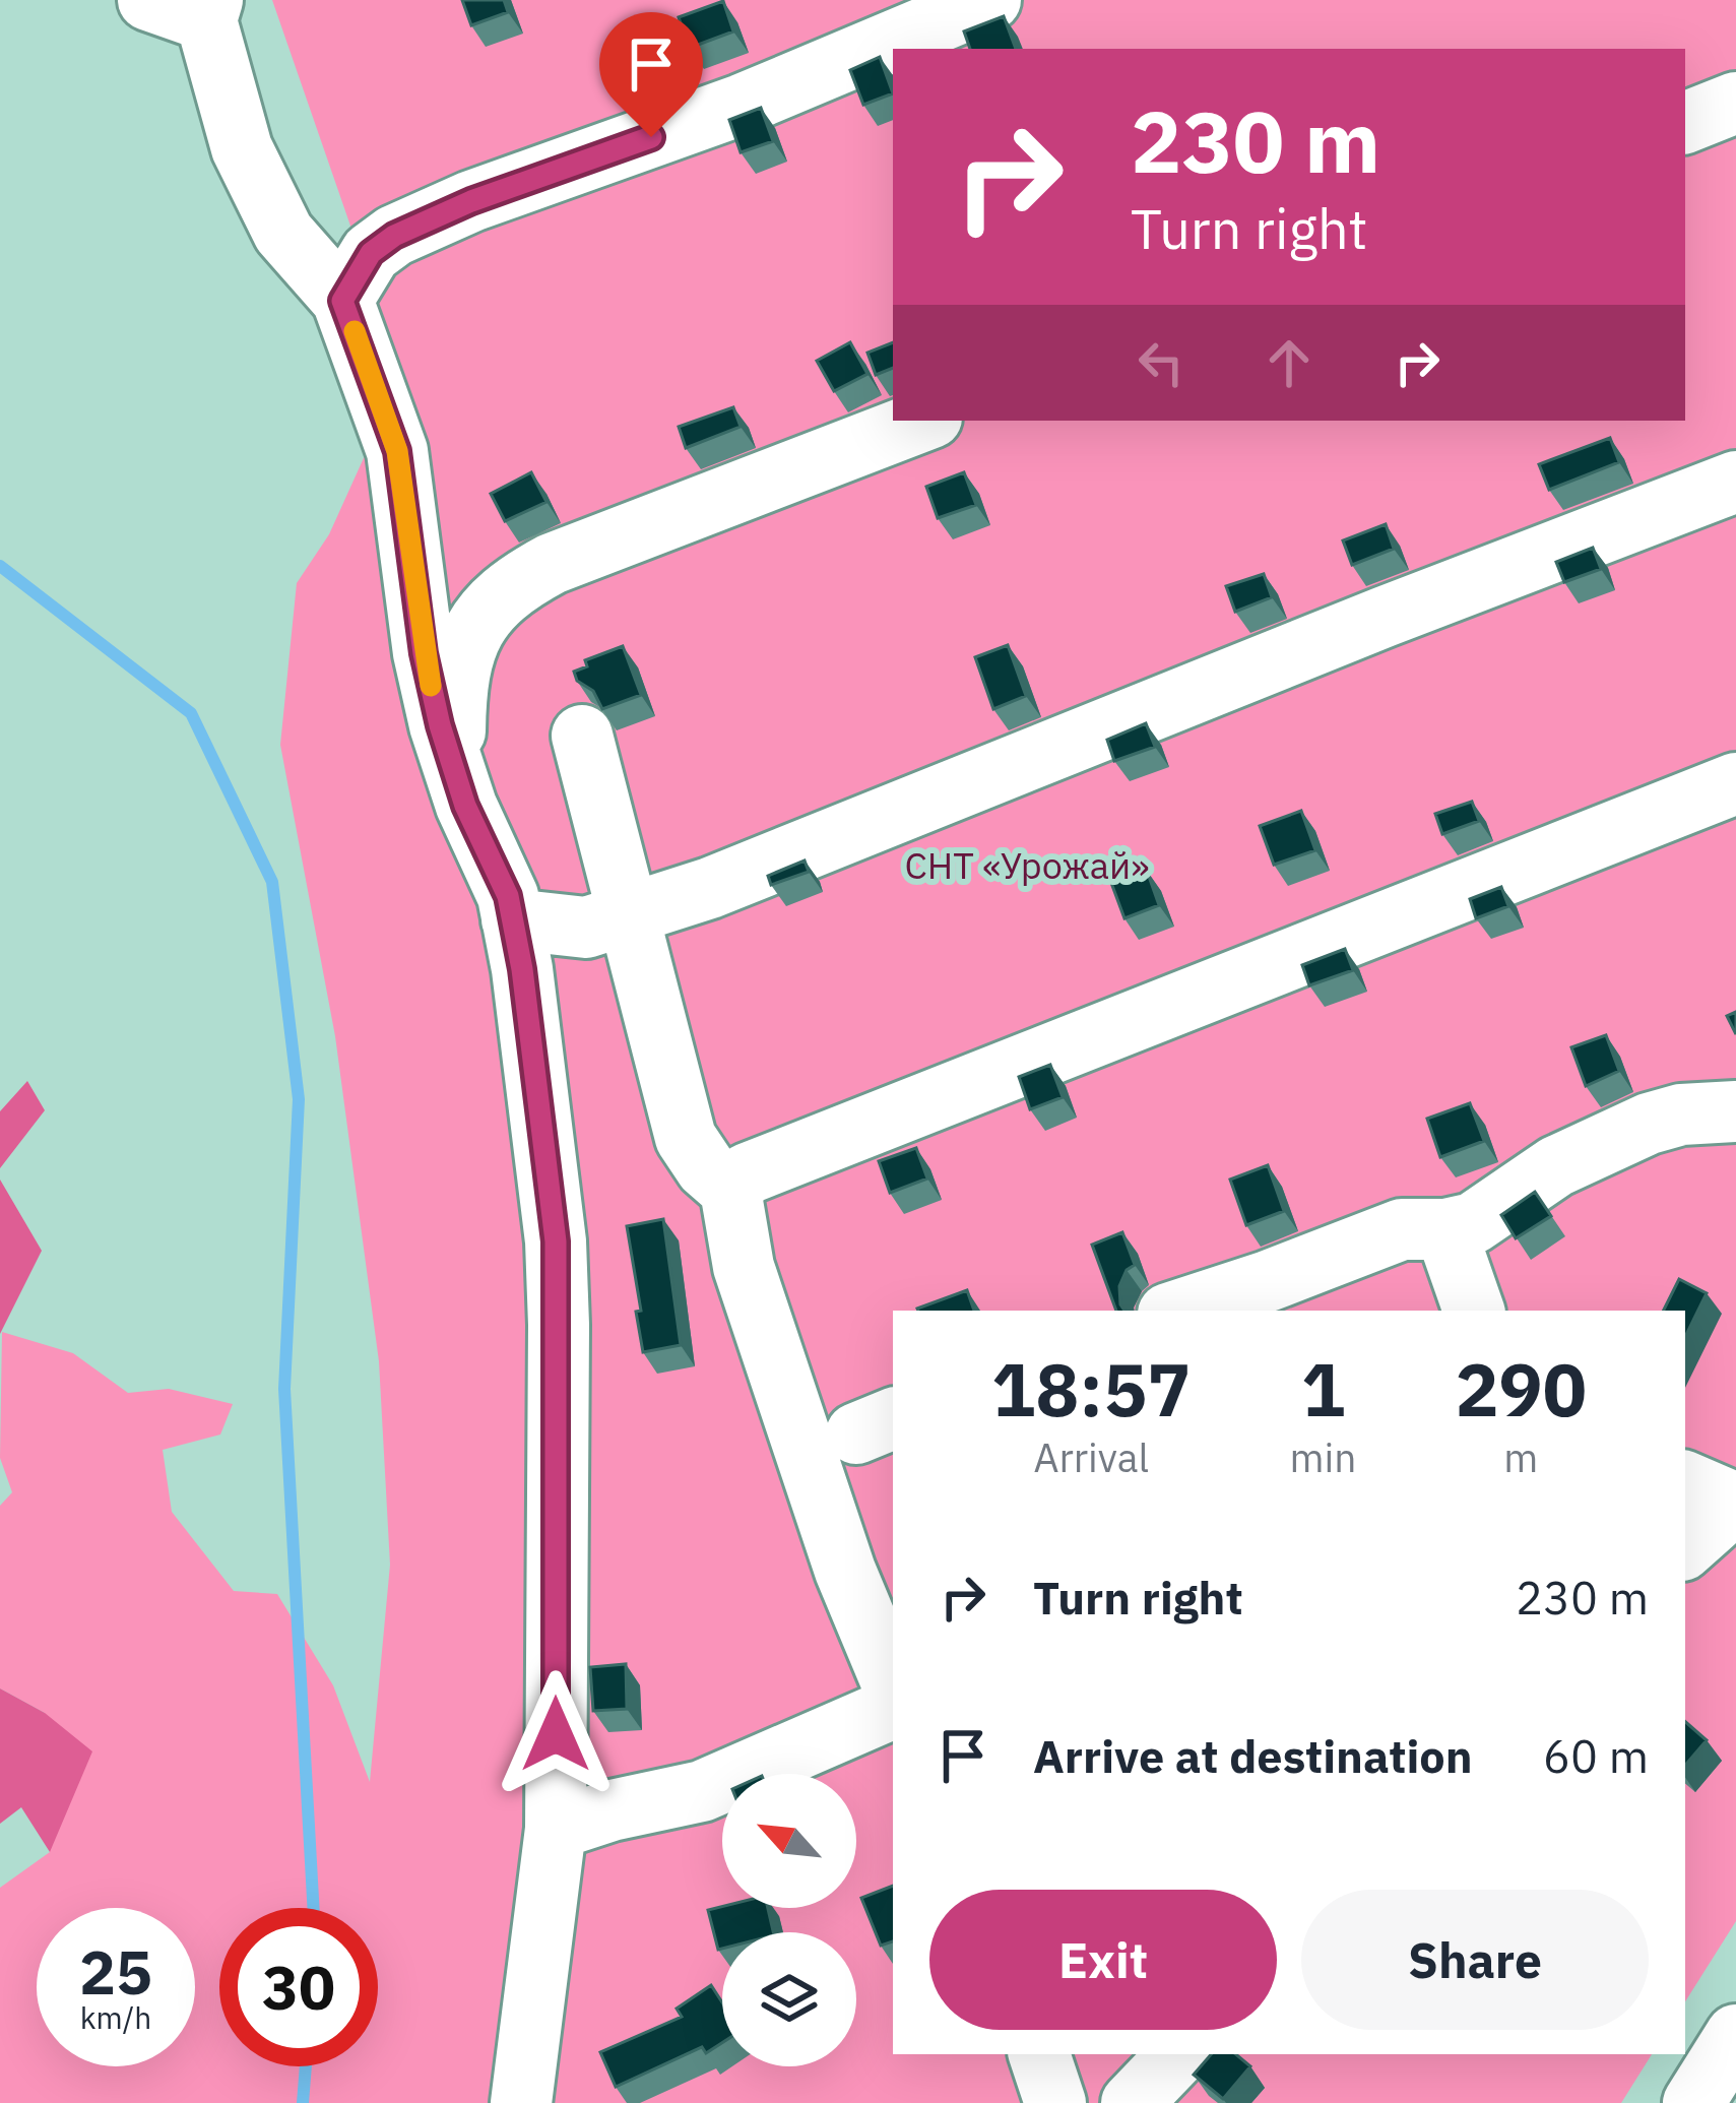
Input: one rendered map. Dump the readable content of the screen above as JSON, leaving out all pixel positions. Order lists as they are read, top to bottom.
{
  "parks": ["СНТ «Урожай»"],
  "north": "top left",
  "page": {
    "turn": ["230 m", "Turn right"],
    "eta": [
      "18:57",
      "Arrival",
      "1",
      "min",
      "290",
      "m"
    ],
    "list": [
      {
        "name": "Turn right",
        "value": "230 m"
      },
      {
        "name": "Arrive at destination",
        "value": "60 m"
      }
    ],
    "buttons": ["Exit", "Share"],
    "speed": "25 km/h",
    "limit": "30"
  }
}
